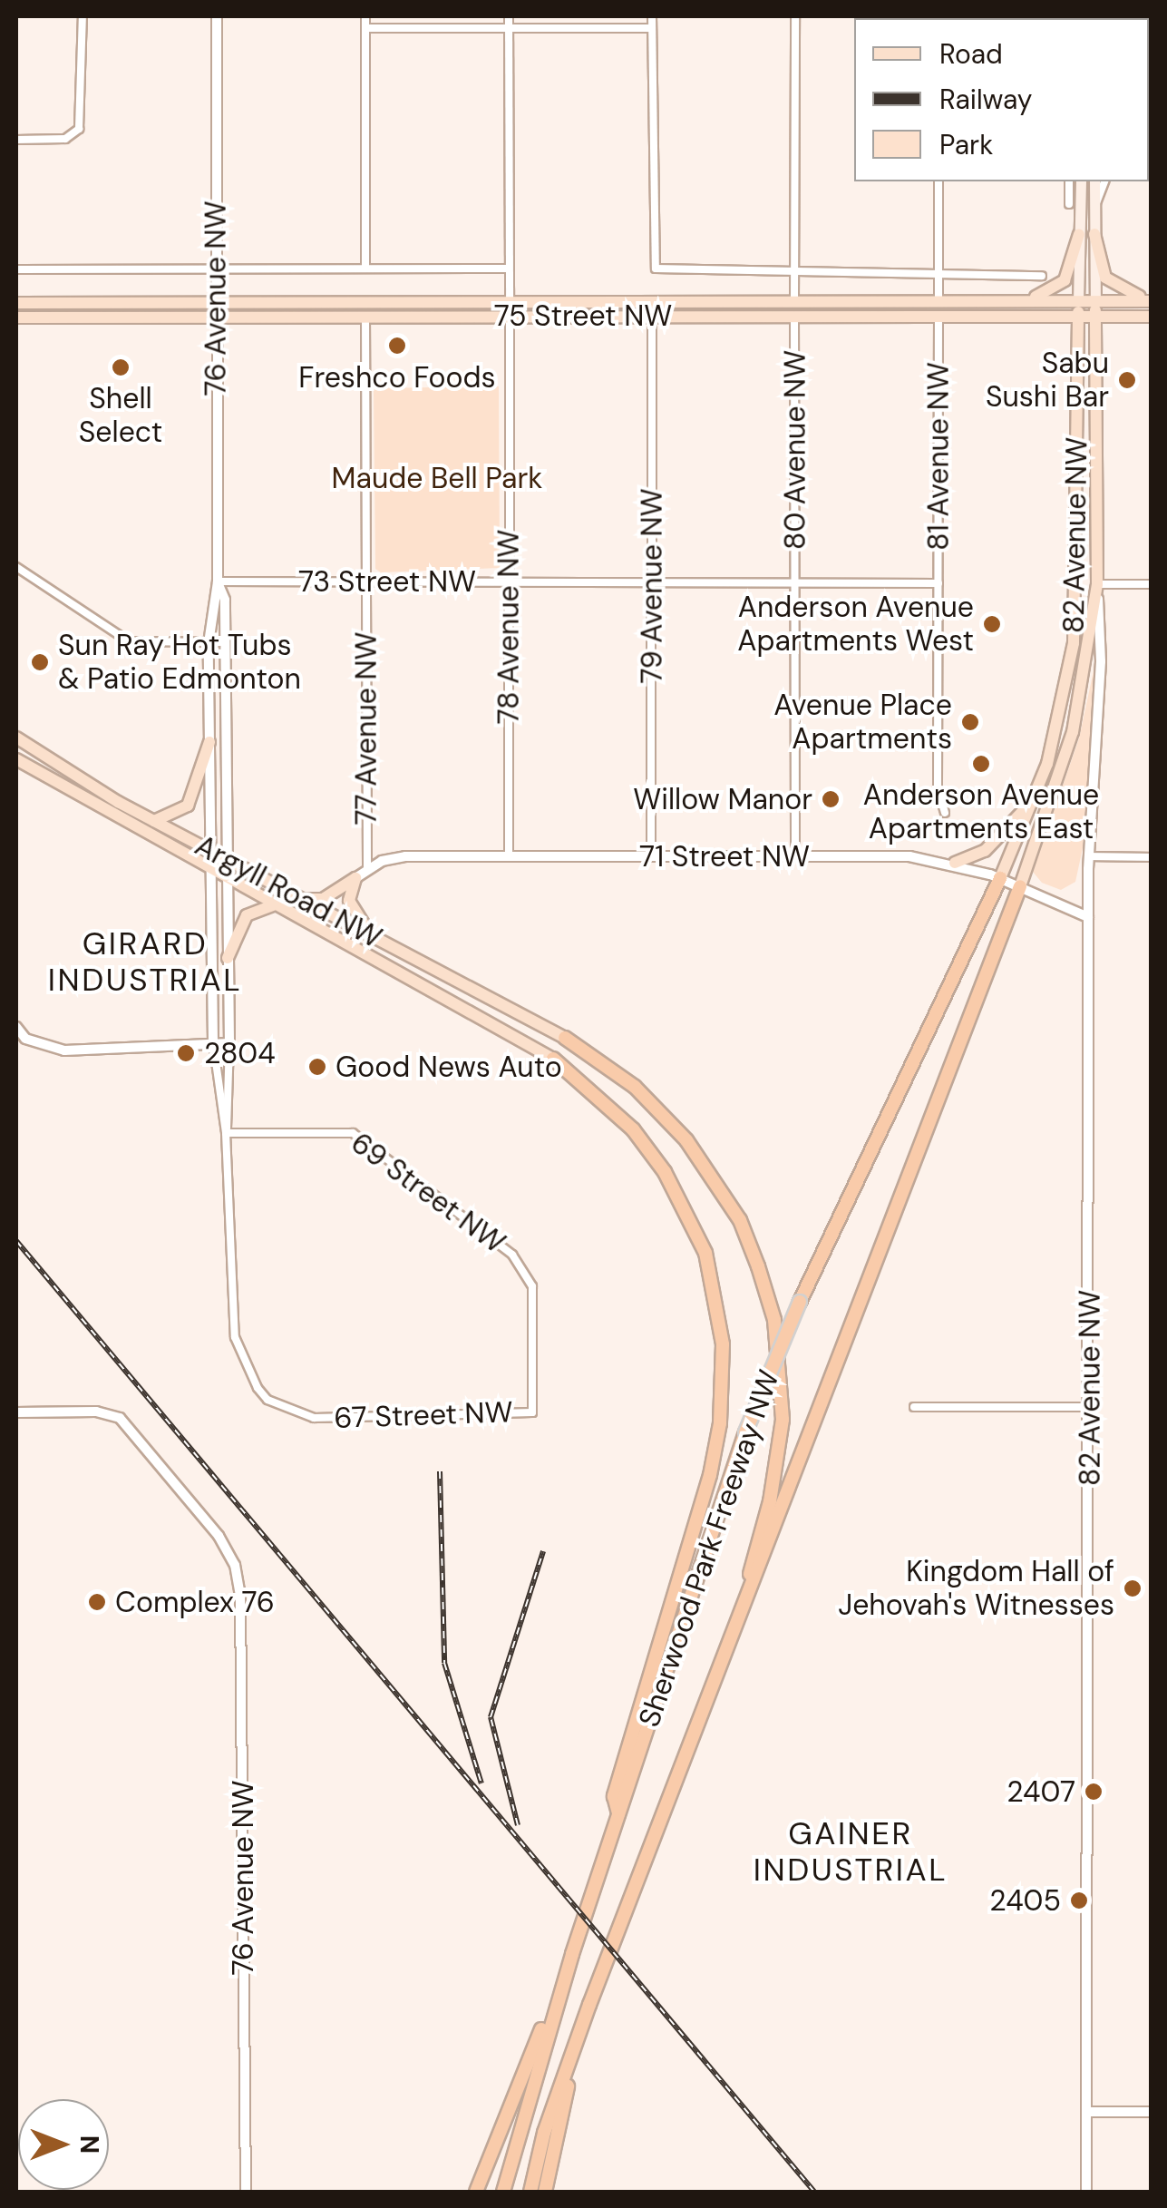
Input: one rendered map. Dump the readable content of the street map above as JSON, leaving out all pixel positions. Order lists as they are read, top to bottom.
{
  "streets": {
    "highway": ["Sherwood Park Freeway NW"],
    "main road": ["75 Street NW", "82 Avenue NW", "Argyll Road NW"],
    "street": [
      "76 Avenue NW",
      "80 Avenue NW",
      "81 Avenue NW",
      "73 Street NW",
      "79 Avenue NW",
      "78 Avenue NW",
      "77 Avenue NW",
      "71 Street NW",
      "69 Street NW",
      "67 Street NW"
    ]
  },
  "crossings": [
    ["76 Avenue NW", "75 Street NW"],
    ["76 Avenue NW", "73 Street NW"],
    ["76 Avenue NW", "Argyll Road NW"],
    ["76 Avenue NW", "69 Street NW"],
    ["76 Avenue NW", "67 Street NW"],
    ["75 Street NW", "80 Avenue NW"],
    ["75 Street NW", "81 Avenue NW"],
    ["75 Street NW", "82 Avenue NW"],
    ["75 Street NW", "79 Avenue NW"],
    ["75 Street NW", "78 Avenue NW"],
    ["75 Street NW", "77 Avenue NW"],
    ["80 Avenue NW", "73 Street NW"],
    ["80 Avenue NW", "71 Street NW"],
    ["81 Avenue NW", "73 Street NW"],
    ["82 Avenue NW", "71 Street NW"],
    ["82 Avenue NW", "Sherwood Park Freeway NW"],
    ["73 Street NW", "79 Avenue NW"],
    ["73 Street NW", "78 Avenue NW"],
    ["73 Street NW", "77 Avenue NW"],
    ["79 Avenue NW", "71 Street NW"],
    ["78 Avenue NW", "71 Street NW"],
    ["77 Avenue NW", "71 Street NW"],
    ["71 Street NW", "Sherwood Park Freeway NW"],
    ["69 Street NW", "67 Street NW"]
  ],
  "districts": ["GIRARD INDUSTRIAL", "GAINER INDUSTRIAL"],
  "parks": ["Maude Bell Park"],
  "places": [
    "Freshco Foods",
    "Shell Select",
    "Sabu Sushi Bar",
    "Anderson Avenue Apartments West",
    "Sun Ray Hot Tubs & Patio Edmonton",
    "Avenue Place Apartments",
    "Anderson Avenue Apartments East",
    "Willow Manor",
    "2804",
    "Good News Auto",
    "Kingdom Hall of Jehovah's Witnesses",
    "Complex 76",
    "2407",
    "2405"
  ],
  "legend": ["Road", "Railway", "Park"],
  "north": "right"
}
